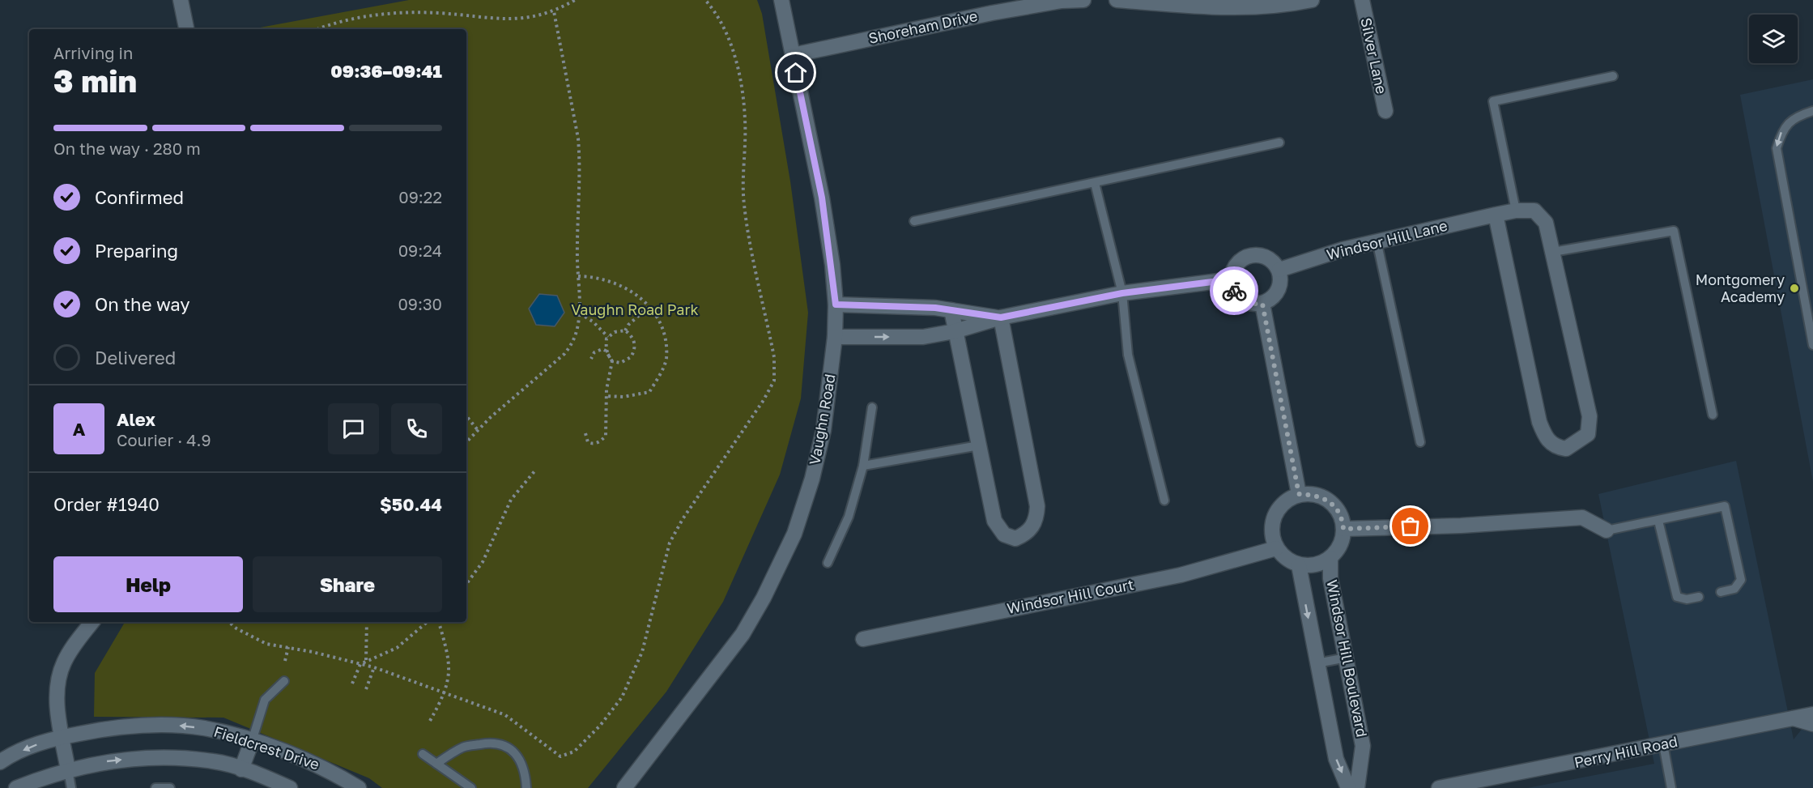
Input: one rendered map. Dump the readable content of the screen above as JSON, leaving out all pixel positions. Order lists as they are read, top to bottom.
{
  "streets": {
    "street": [
      "Shoreham Drive",
      "Silver Lane",
      "Windsor Hill Lane",
      "Vaughn Road",
      "Windsor Hill Court",
      "Windsor Hill Boulevard",
      "Fieldcrest Drive",
      "Perry Hill Road"
    ]
  },
  "crossings": [
    ["Shoreham Drive", "Vaughn Road"],
    ["Windsor Hill Court", "Windsor Hill Boulevard"]
  ],
  "parks": ["Vaughn Road Park"],
  "places": ["Montgomery Academy"],
  "page": {
    "heading": ["3 min", "Arriving in", "09:36–09:41"],
    "panel": [
      "Alex",
      "Courier · 4.9",
      "Order #1940",
      "$50.44"
    ],
    "bar": "On the way · 280 m",
    "list": [
      ["Confirmed", "09:22"],
      ["Preparing", "09:24"],
      ["On the way", "09:30"],
      "Delivered"
    ],
    "round": "A",
    "buttons": ["Help", "Share"]
  }
}
